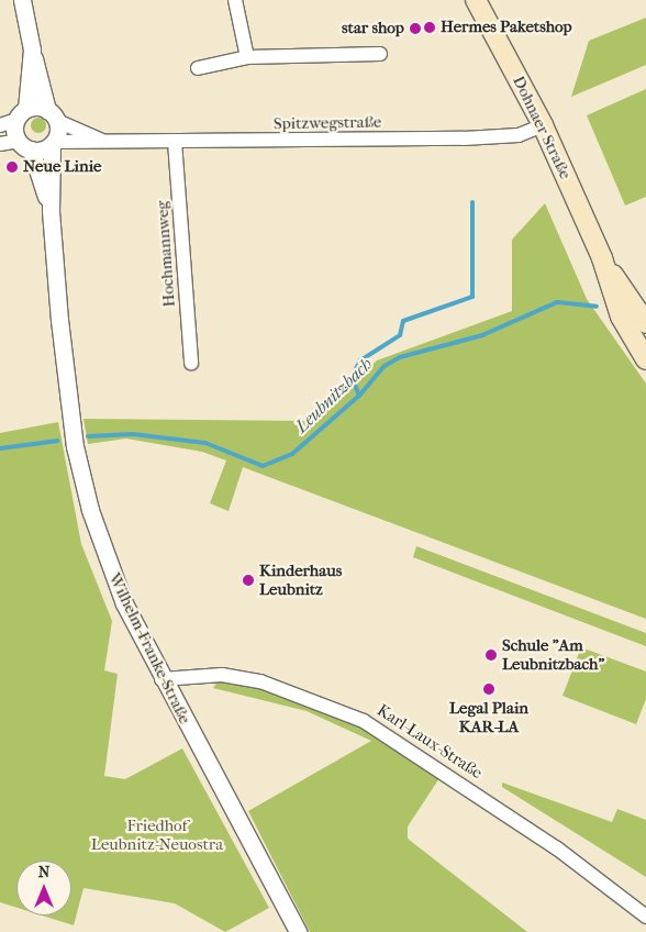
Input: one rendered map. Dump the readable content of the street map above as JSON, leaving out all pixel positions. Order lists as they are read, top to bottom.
{
  "streets": {
    "main road": ["Dohnaer Straße"],
    "street": [
      "Spitzwegstraße",
      "Hochmannweg",
      "Wilhelm-Franke-Straße",
      "Karl-Laux-Straße"
    ]
  },
  "crossings": [
    ["Spitzwegstraße", "Dohnaer Straße"],
    ["Spitzwegstraße", "Hochmannweg"],
    ["Spitzwegstraße", "Wilhelm-Franke-Straße"],
    ["Wilhelm-Franke-Straße", "Karl-Laux-Straße"]
  ],
  "water": ["Leubnitzbach"],
  "parks": ["Friedhof Leubnitz-Neuostra"],
  "places": [
    "Hermes Paketshop",
    "star shop",
    "Neue Linie",
    "Kinderhaus Leubnitz",
    "Schule \"Am Leubnitzbach\"",
    "Legal Plain KAR-LA"
  ],
  "north": "top"
}
